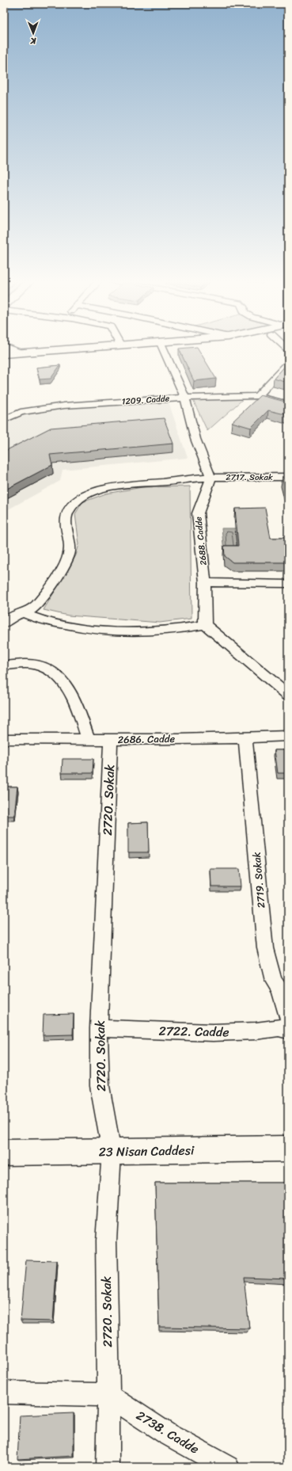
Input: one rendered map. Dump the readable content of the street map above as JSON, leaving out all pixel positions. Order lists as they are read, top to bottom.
{
  "streets": {
    "main road": ["23 Nisan Caddesi"],
    "street": [
      "1209. Cadde",
      "2717. Sokak",
      "2688. Cadde",
      "2686. Cadde",
      "2720. Sokak",
      "2719. Sokak",
      "2722. Cadde",
      "2738. Cadde"
    ]
  },
  "crossings": [
    ["2717. Sokak", "2688. Cadde"],
    ["2686. Cadde", "2720. Sokak"],
    ["2686. Cadde", "2719. Sokak"],
    ["2720. Sokak", "2722. Cadde"],
    ["2720. Sokak", "23 Nisan Caddesi"],
    ["2720. Sokak", "2738. Cadde"]
  ],
  "north": "bottom"
}
